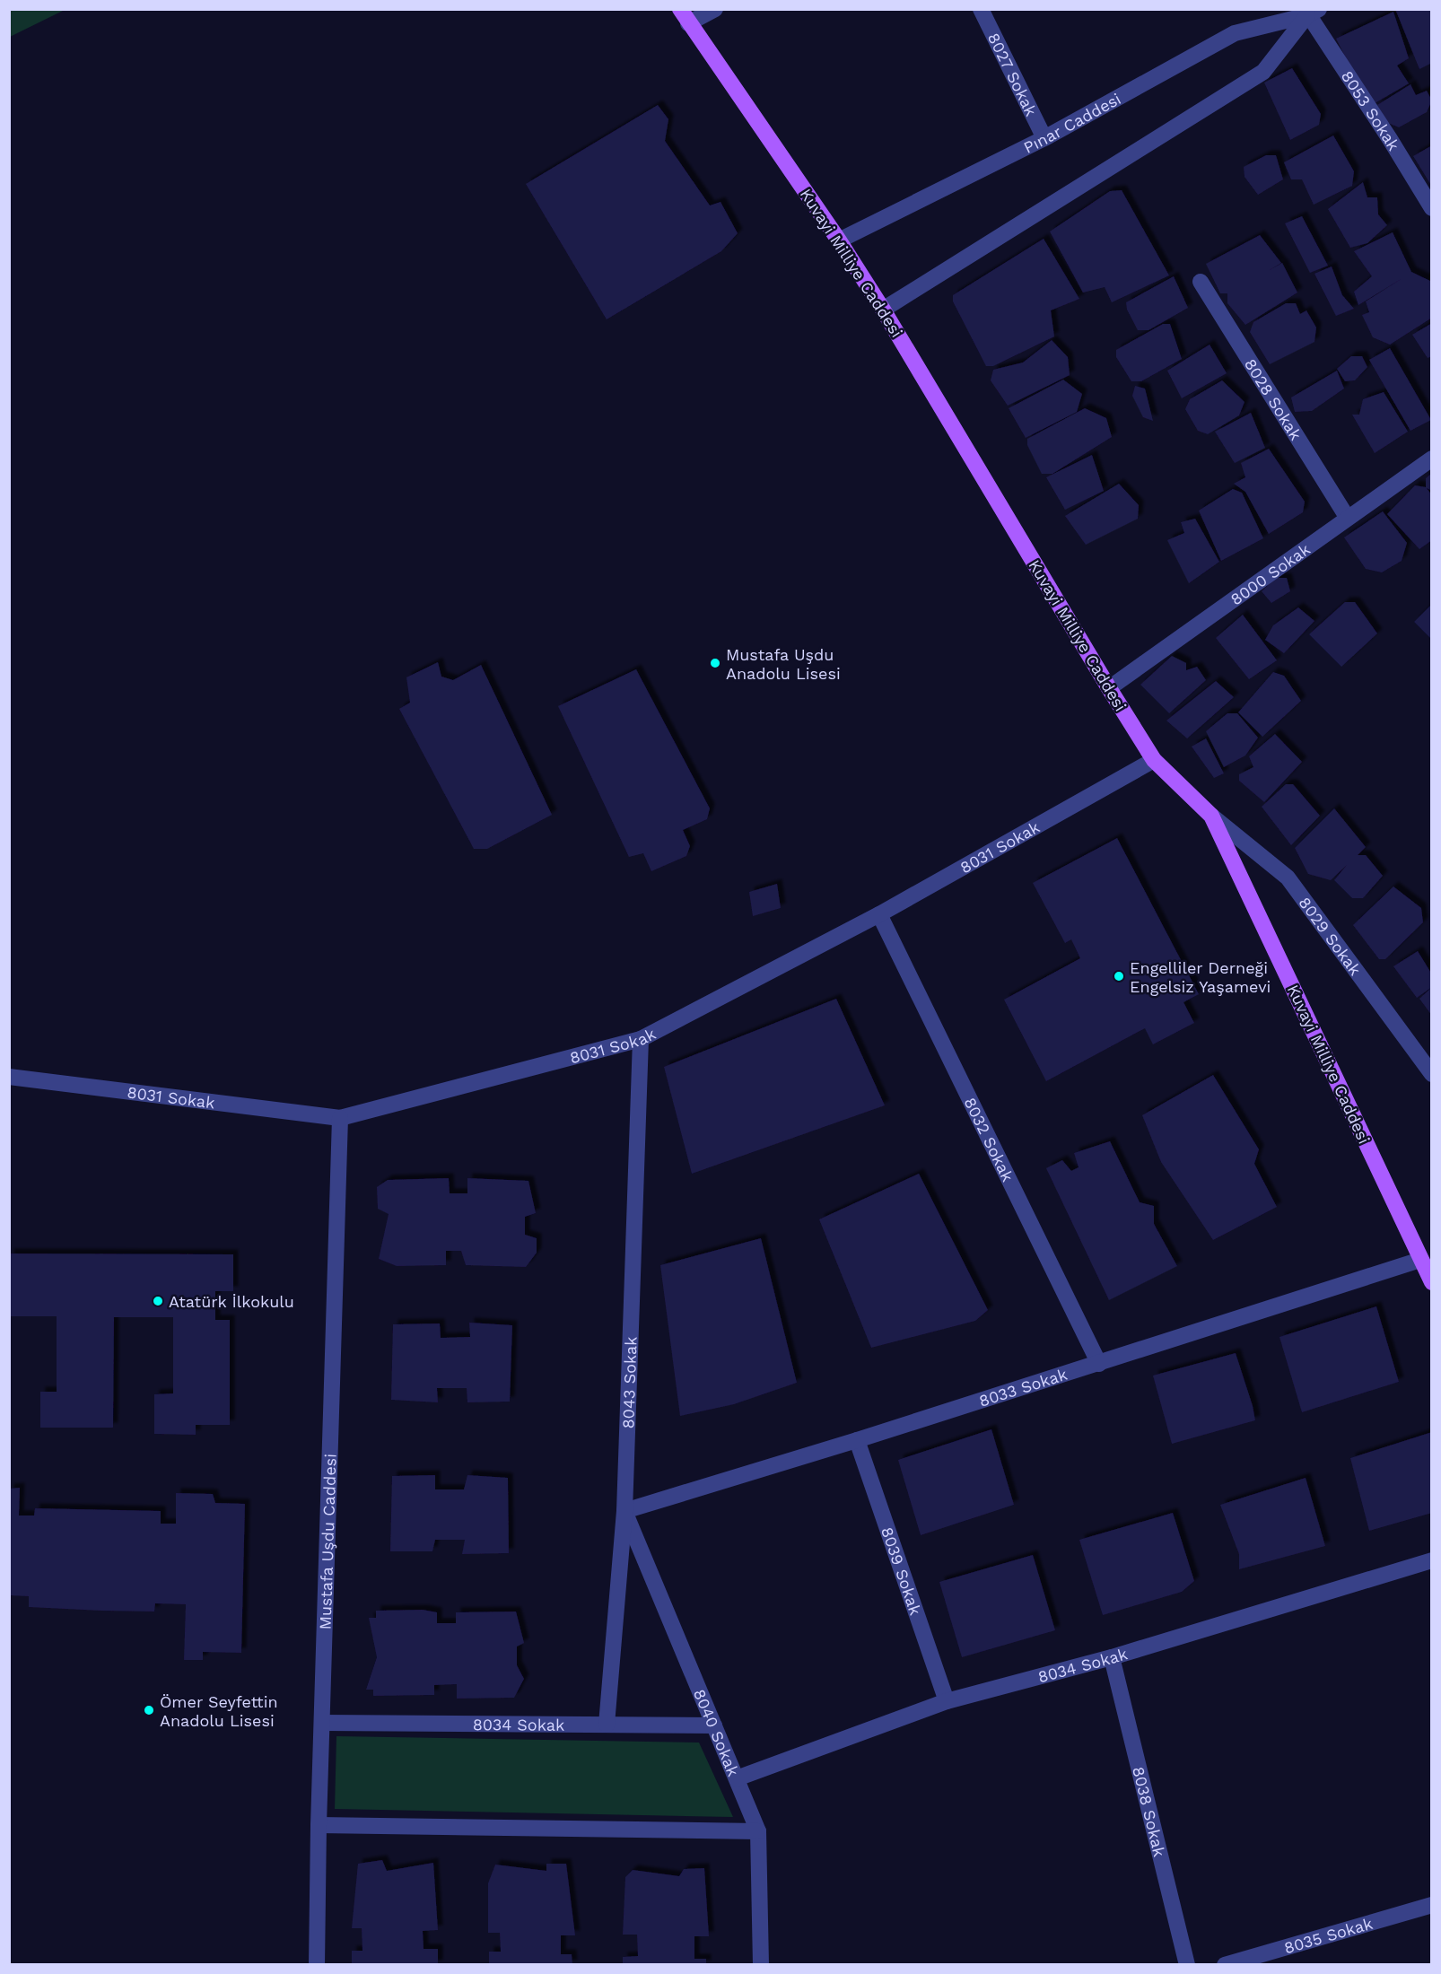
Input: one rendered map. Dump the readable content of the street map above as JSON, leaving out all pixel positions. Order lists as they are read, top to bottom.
{
  "streets": {
    "main road": ["Kuvayi Milliye Caddesi"],
    "street": [
      "8027 Sokak",
      "8053 Sokak",
      "Pınar Caddesi",
      "8028 Sokak",
      "8000 Sokak",
      "8031 Sokak",
      "8029 Sokak",
      "8032 Sokak",
      "8043 Sokak",
      "8033 Sokak",
      "Mustafa Uşdu Caddesi",
      "8039 Sokak",
      "8034 Sokak",
      "8040 Sokak",
      "8038 Sokak",
      "8035 Sokak"
    ]
  },
  "crossings": [
    ["8027 Sokak", "Pınar Caddesi"],
    ["8053 Sokak", "Pınar Caddesi"],
    ["Pınar Caddesi", "Kuvayi Milliye Caddesi"],
    ["Kuvayi Milliye Caddesi", "8000 Sokak"],
    ["Kuvayi Milliye Caddesi", "8031 Sokak"],
    ["Kuvayi Milliye Caddesi", "8029 Sokak"],
    ["Kuvayi Milliye Caddesi", "8033 Sokak"],
    ["8028 Sokak", "8000 Sokak"],
    ["8031 Sokak", "8032 Sokak"],
    ["8031 Sokak", "8043 Sokak"],
    ["8031 Sokak", "Mustafa Uşdu Caddesi"],
    ["8032 Sokak", "8033 Sokak"],
    ["8043 Sokak", "8033 Sokak"],
    ["8043 Sokak", "8034 Sokak"],
    ["8043 Sokak", "8040 Sokak"],
    ["8033 Sokak", "8039 Sokak"],
    ["8033 Sokak", "8040 Sokak"],
    ["Mustafa Uşdu Caddesi", "8034 Sokak"],
    ["8039 Sokak", "8034 Sokak"],
    ["8034 Sokak", "8040 Sokak"],
    ["8034 Sokak", "8038 Sokak"]
  ],
  "places": [
    "Mustafa Uşdu Anadolu Lisesi",
    "Engelliler Derneği Engelsiz Yaşamevi",
    "Atatürk İlkokulu",
    "Ömer Seyfettin Anadolu Lisesi"
  ]
}
